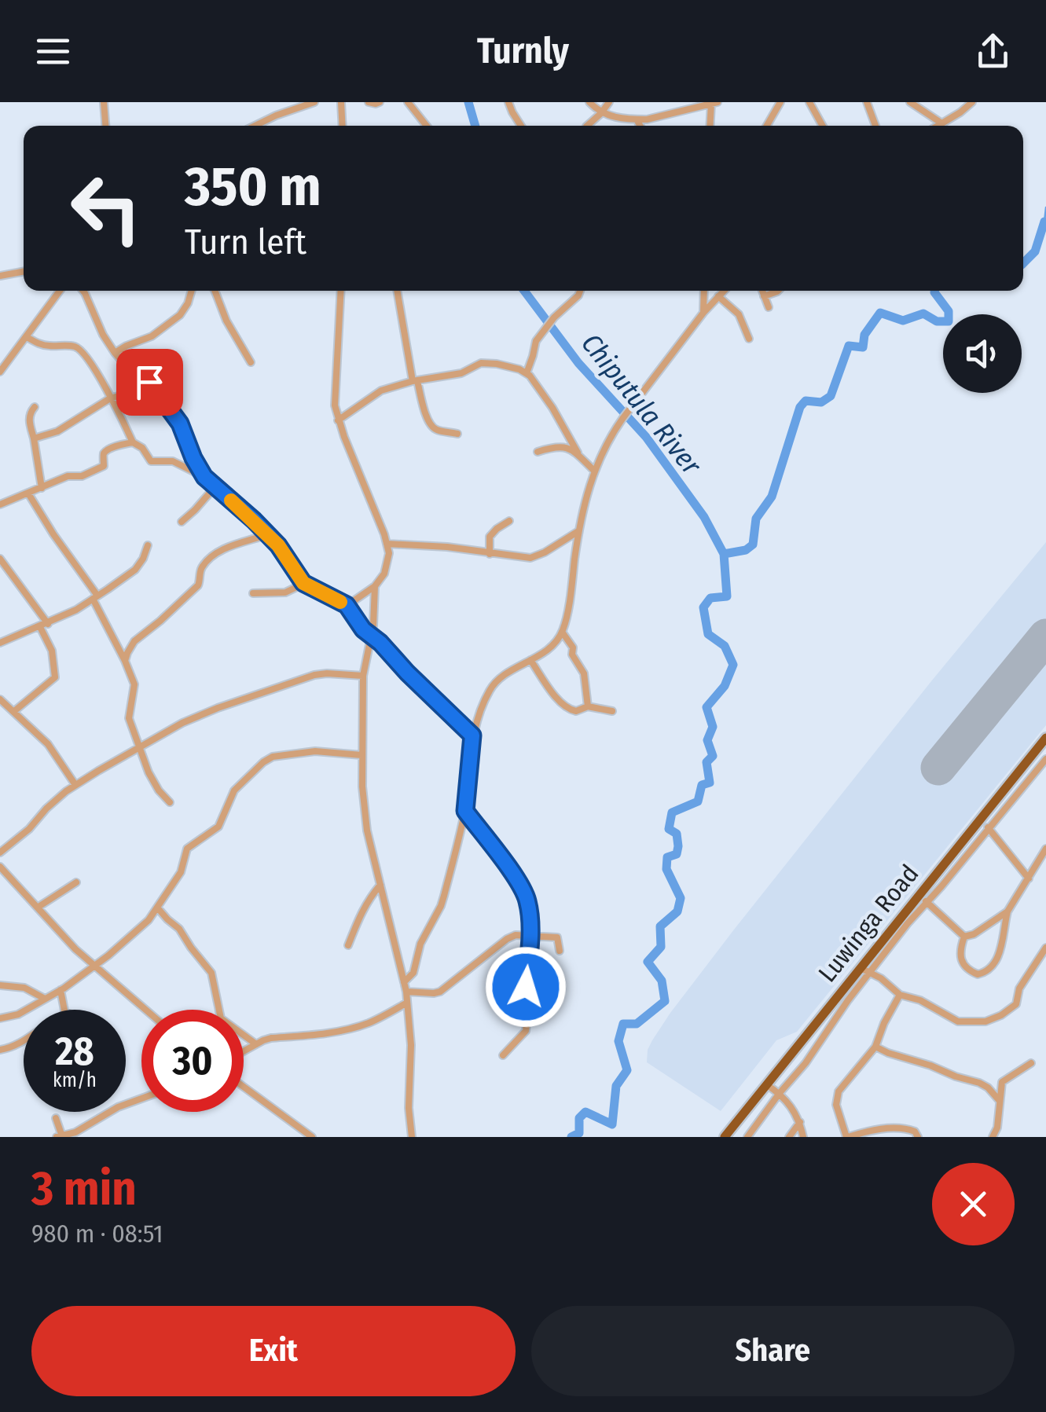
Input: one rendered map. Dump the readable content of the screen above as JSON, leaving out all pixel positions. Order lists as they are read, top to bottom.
{
  "streets": {
    "highway": ["Luwinga Road"]
  },
  "water": ["Chiputula River"],
  "page": {
    "header": "Turnly",
    "turn": ["350 m", "Turn left"],
    "speed": "28 km/h",
    "limit": "30",
    "heading": ["3 min", "980 m · 08:51"],
    "buttons": ["Exit", "Share"]
  }
}
